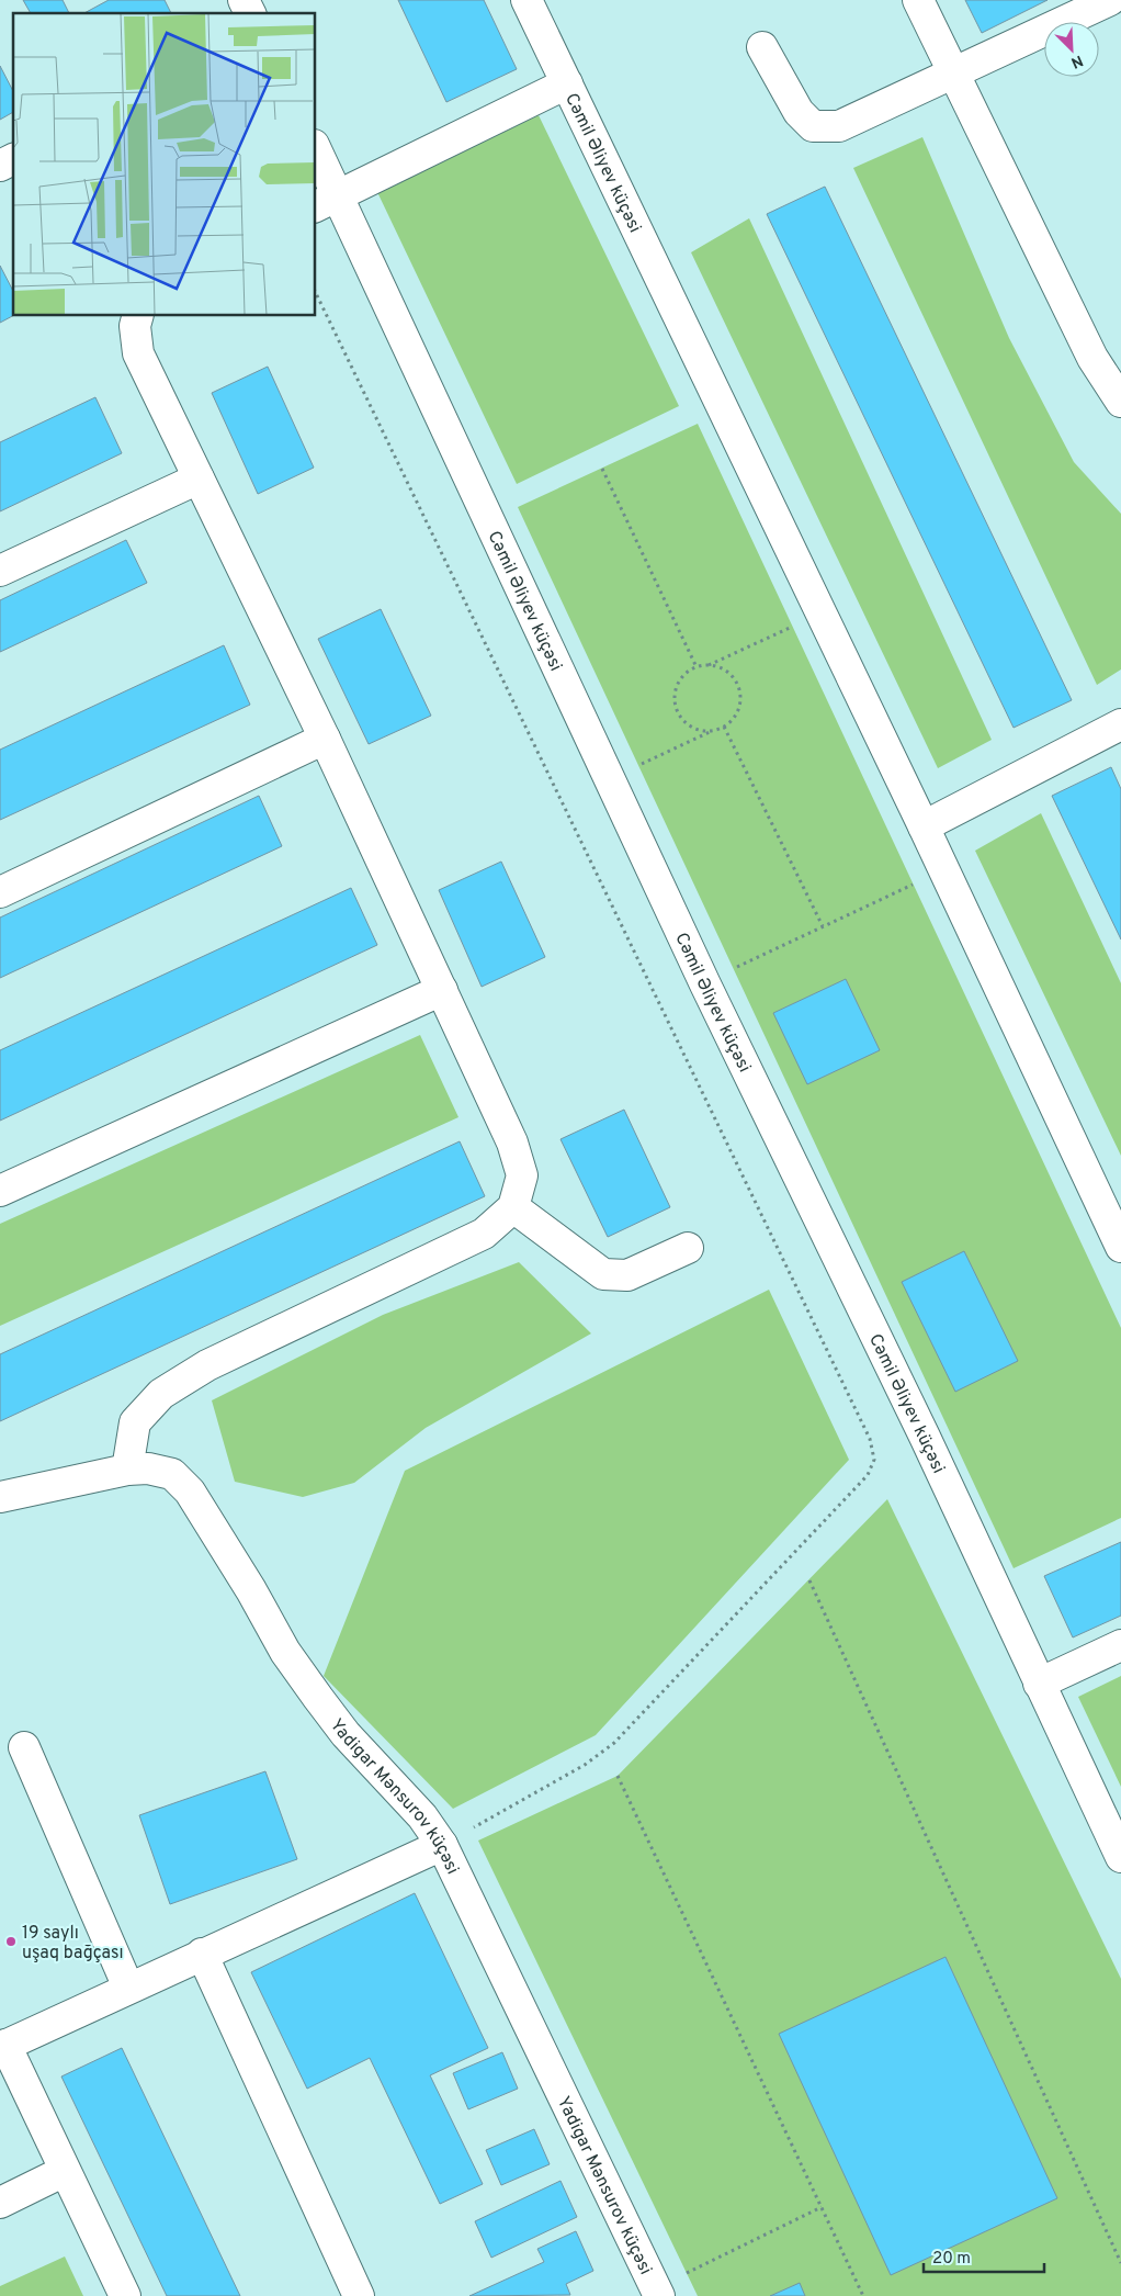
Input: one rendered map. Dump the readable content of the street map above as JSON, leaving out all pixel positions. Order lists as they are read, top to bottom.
{
  "streets": {
    "street": ["Cəmil Əliyev küçəsi", "Yadigar Mənsurov küçəsi"]
  },
  "places": ["19 saylı uşaq bağçası"],
  "scale_bar": "20 m",
  "north": "bottom right"
}
